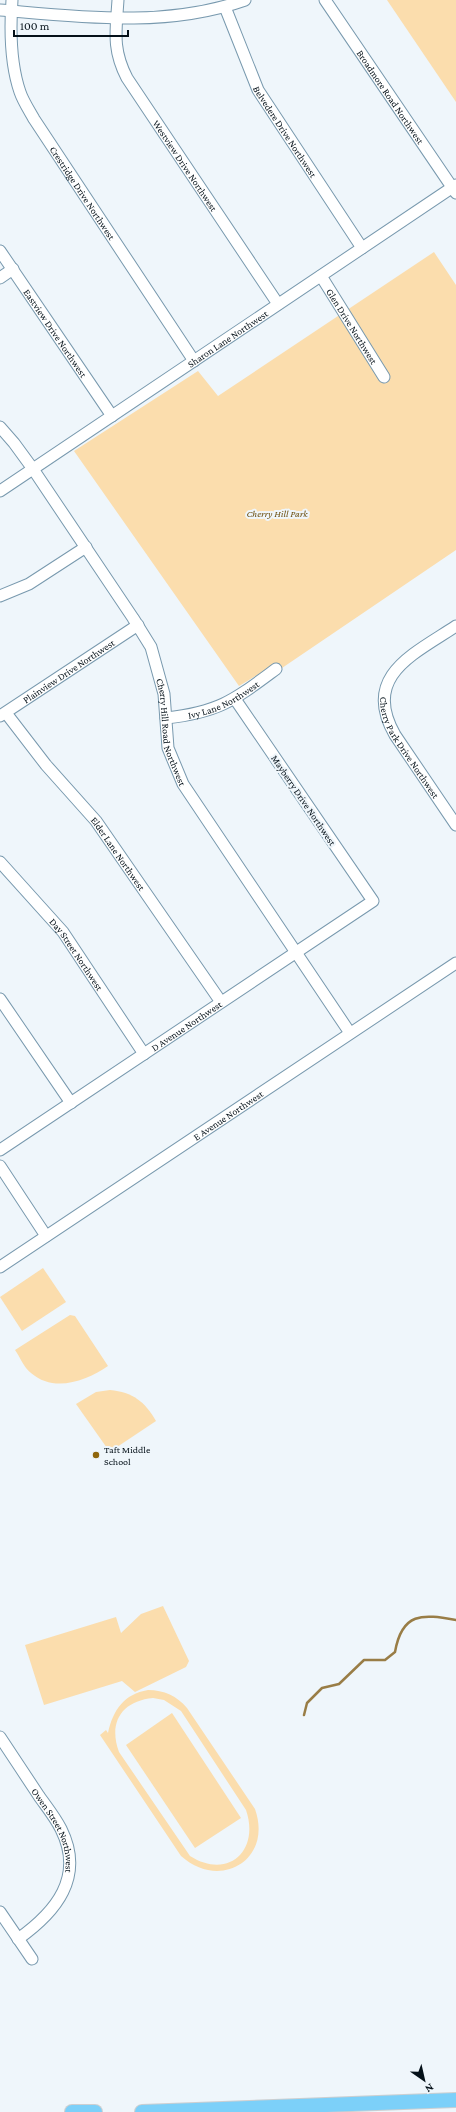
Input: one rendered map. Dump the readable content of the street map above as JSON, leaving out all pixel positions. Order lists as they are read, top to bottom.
{
  "streets": {
    "street": [
      "Broadmore Road Northwest",
      "Belvedere Drive Northwest",
      "Westview Drive Northwest",
      "Crestridge Drive Northwest",
      "Glen Drive Northwest",
      "Eastview Drive Northwest",
      "Sharon Lane Northwest",
      "Plainview Drive Northwest",
      "Ivy Lane Northwest",
      "Cherry Hill Road Northwest",
      "Cherry Park Drive Northwest",
      "Mayberry Drive Northwest",
      "Elder Lane Northwest",
      "Day Street Northwest",
      "D Avenue Northwest",
      "E Avenue Northwest",
      "Owen Street Northwest"
    ]
  },
  "crossings": [
    ["Broadmore Road Northwest", "Sharon Lane Northwest"],
    ["Belvedere Drive Northwest", "Sharon Lane Northwest"],
    ["Westview Drive Northwest", "Sharon Lane Northwest"],
    ["Crestridge Drive Northwest", "Sharon Lane Northwest"],
    ["Glen Drive Northwest", "Sharon Lane Northwest"],
    ["Eastview Drive Northwest", "Sharon Lane Northwest"],
    ["Sharon Lane Northwest", "Cherry Hill Road Northwest"],
    ["Plainview Drive Northwest", "Cherry Hill Road Northwest"],
    ["Plainview Drive Northwest", "Elder Lane Northwest"],
    ["Ivy Lane Northwest", "Cherry Hill Road Northwest"],
    ["Ivy Lane Northwest", "Mayberry Drive Northwest"],
    ["Cherry Hill Road Northwest", "D Avenue Northwest"],
    ["Cherry Hill Road Northwest", "E Avenue Northwest"],
    ["Mayberry Drive Northwest", "D Avenue Northwest"],
    ["Elder Lane Northwest", "D Avenue Northwest"],
    ["Day Street Northwest", "D Avenue Northwest"]
  ],
  "parks": ["Cherry Hill Park"],
  "places": ["Taft Middle School"],
  "scale_bar": "100 m",
  "north": "bottom right"
}
